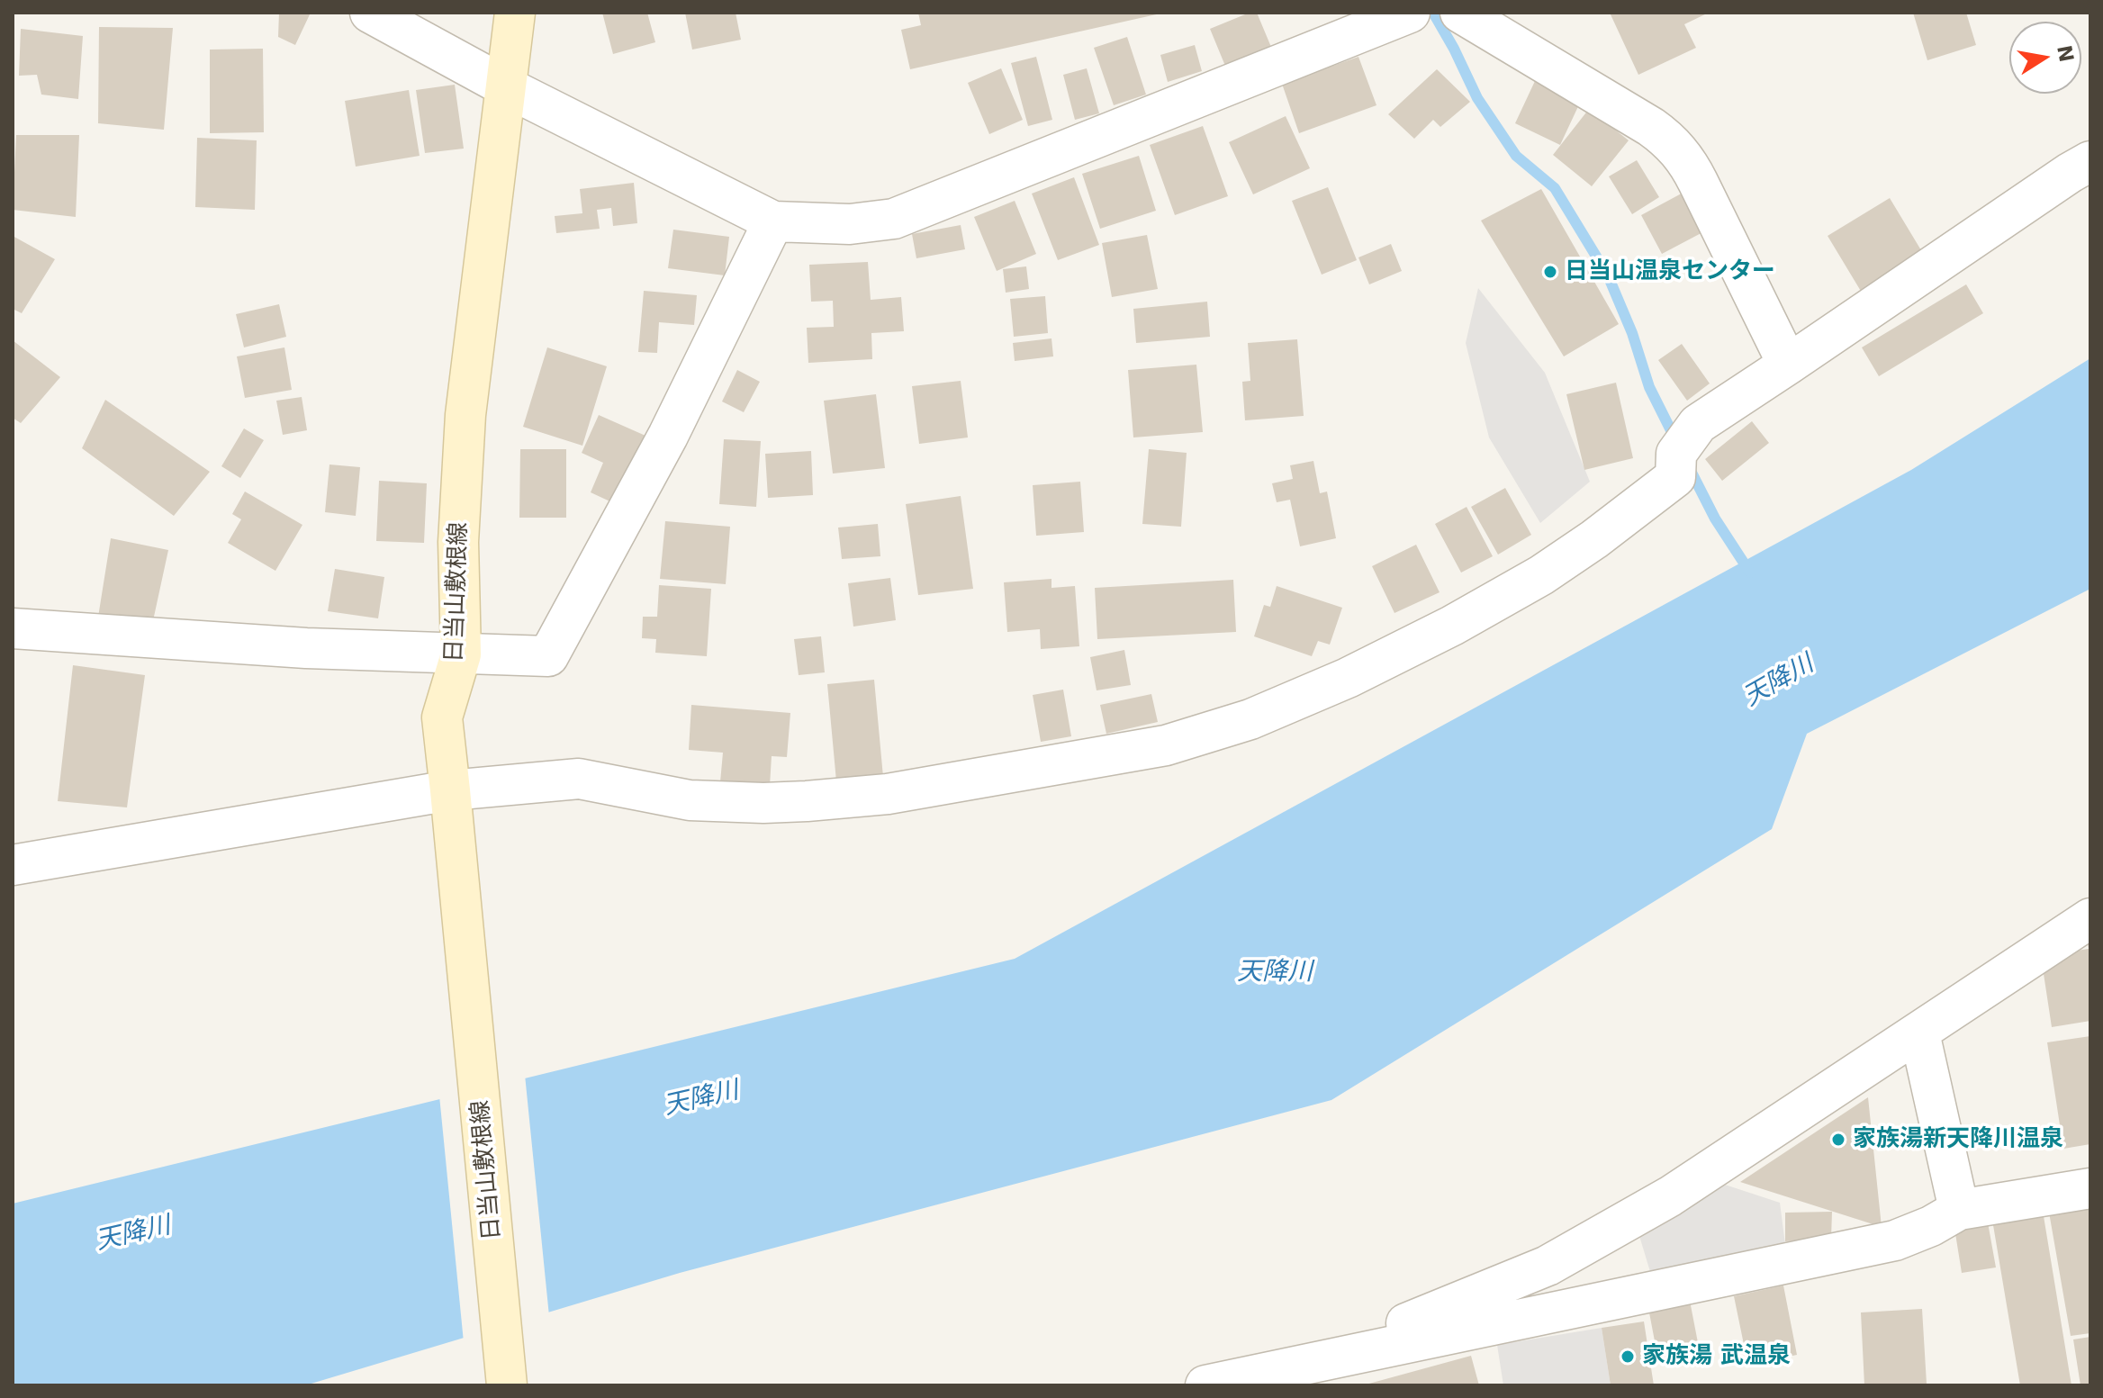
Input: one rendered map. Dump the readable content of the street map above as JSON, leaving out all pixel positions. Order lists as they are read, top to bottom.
{
  "streets": {
    "main road": ["日当山敷根線"]
  },
  "water": ["天降川"],
  "places": ["日当山温泉センター", "家族湯新天降川温泉", "家族湯 武温泉"],
  "north": "right"
}
